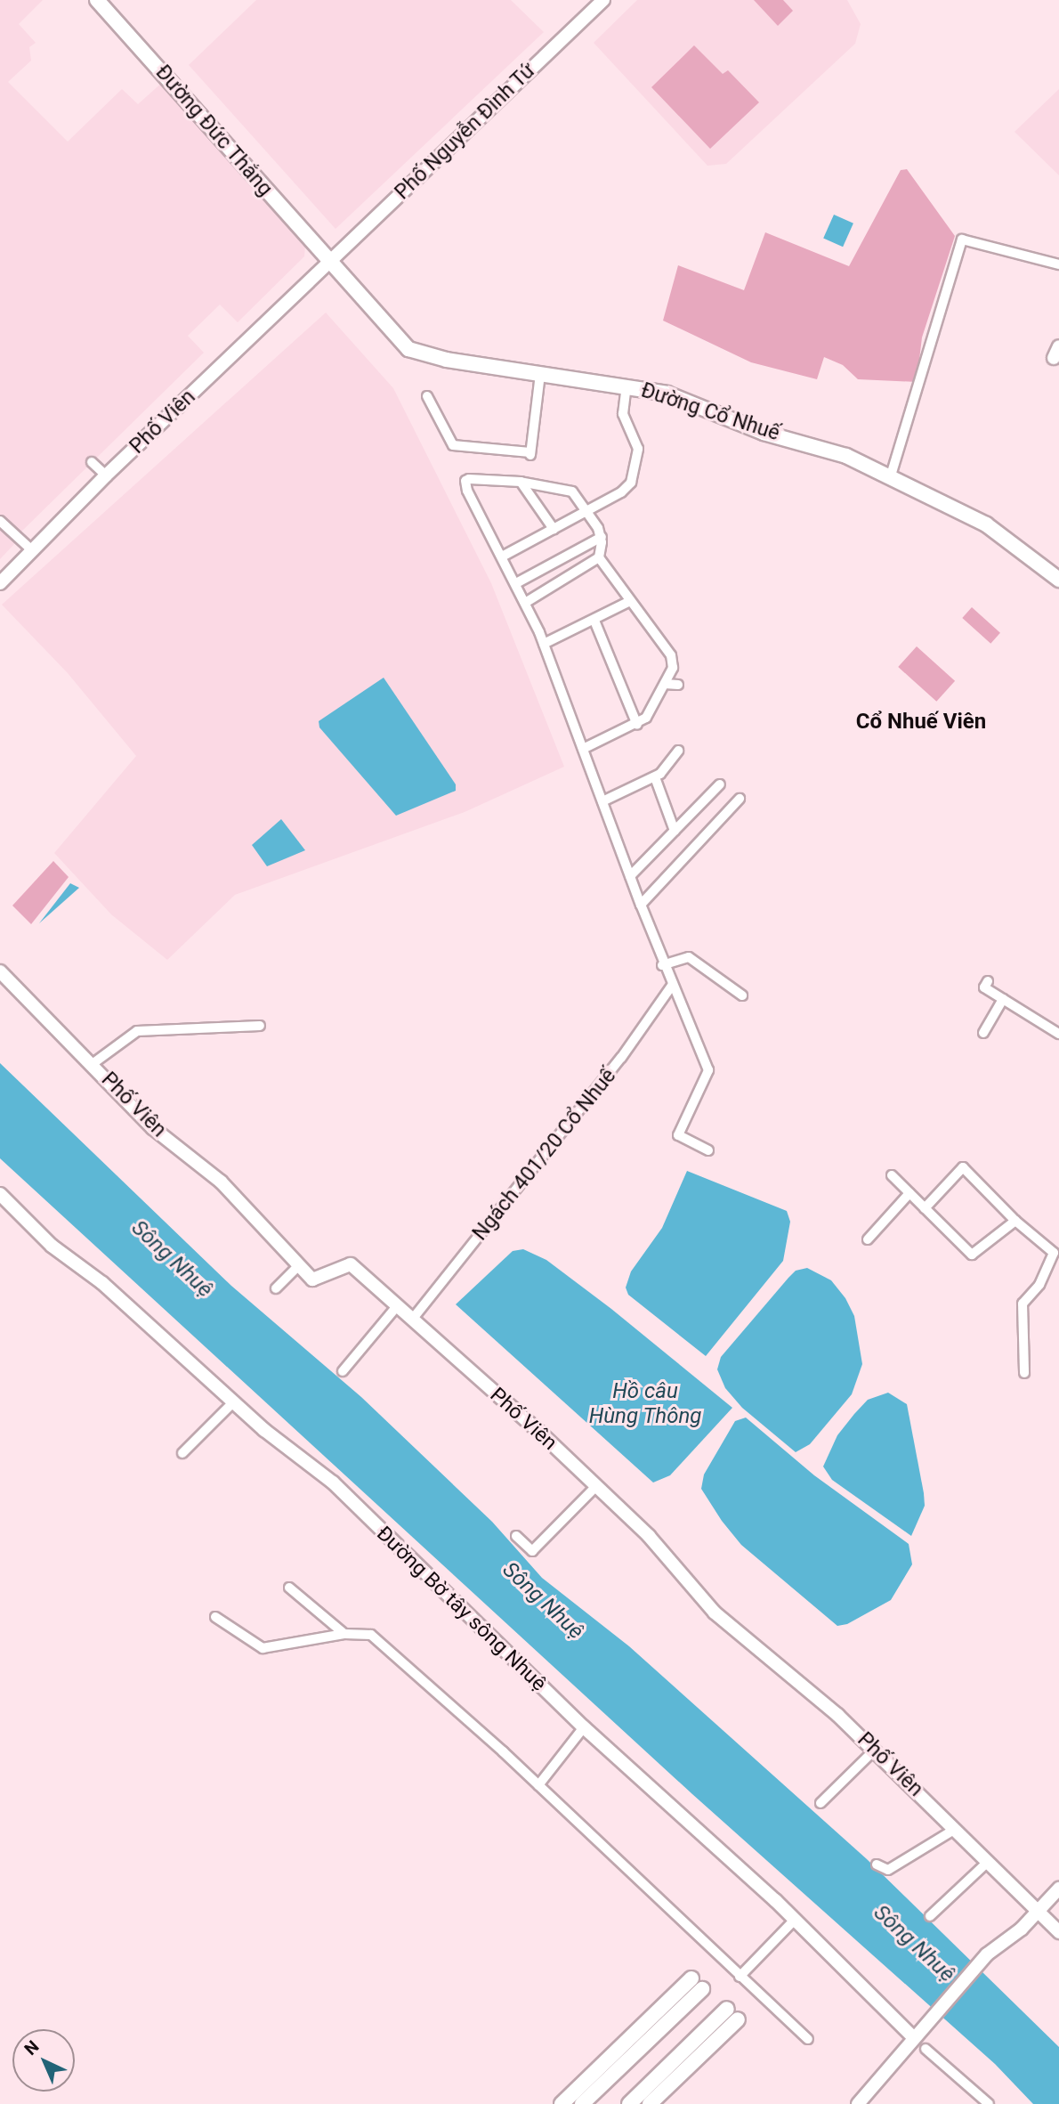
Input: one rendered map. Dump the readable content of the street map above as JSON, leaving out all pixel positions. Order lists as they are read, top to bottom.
{
  "streets": {
    "main road": ["Đường Đức Thắng", "Đường Cổ Nhuế"],
    "street": [
      "Phố Nguyễn Đình Tứ",
      "Phố Viên",
      "Ngách 401/20 Cổ Nhuế",
      "Đường Bờ tây sông Nhuệ"
    ]
  },
  "crossings": [
    ["Đường Đức Thắng", "Phố Nguyễn Đình Tứ"],
    ["Đường Đức Thắng", "Đường Cổ Nhuế"],
    ["Đường Đức Thắng", "Phố Viên"],
    ["Phố Nguyễn Đình Tứ", "Đường Cổ Nhuế"],
    ["Phố Nguyễn Đình Tứ", "Phố Viên"],
    ["Đường Cổ Nhuế", "Phố Viên"],
    ["Phố Viên", "Ngách 401/20 Cổ Nhuế"]
  ],
  "districts": ["Cổ Nhuế Viên"],
  "water": ["Sông Nhuệ", "Hồ câu Hùng Thông"],
  "north": "top left"
}
